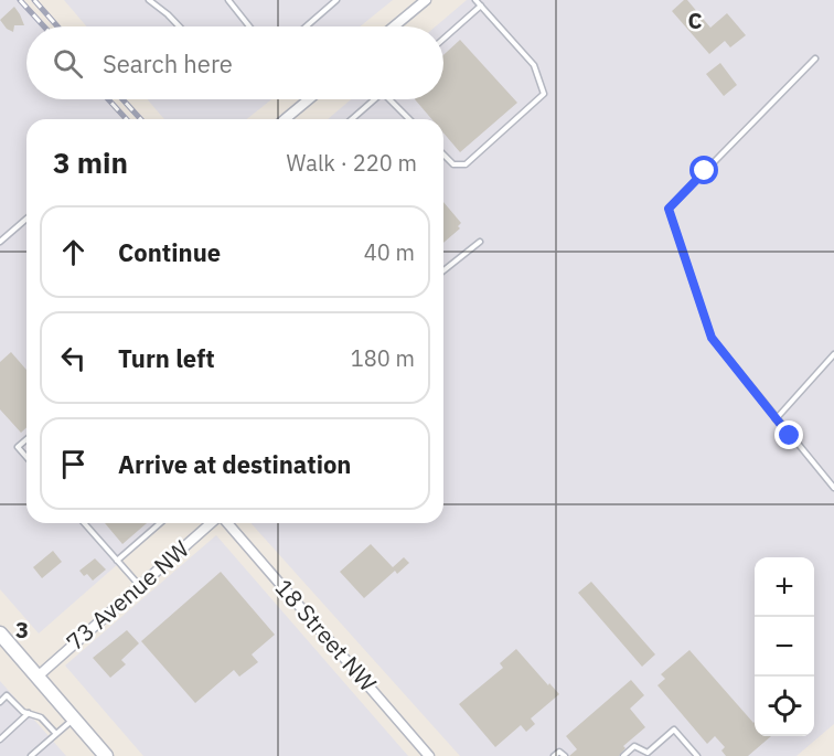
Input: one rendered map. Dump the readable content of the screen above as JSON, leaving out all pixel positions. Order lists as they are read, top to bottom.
{
  "streets": {
    "street": ["73 Avenue NW", "18 Street NW"]
  },
  "page": {
    "search": "Search here",
    "heading": ["3 min", "Walk · 220 m"],
    "list": [
      ["Continue", "40 m"],
      ["Turn left", "180 m"],
      "Arrive at destination"
    ],
    "map_buttons": ["+", "−"]
  },
  "grid": {
    "columns": ["C"],
    "rows": ["3"]
  }
}
